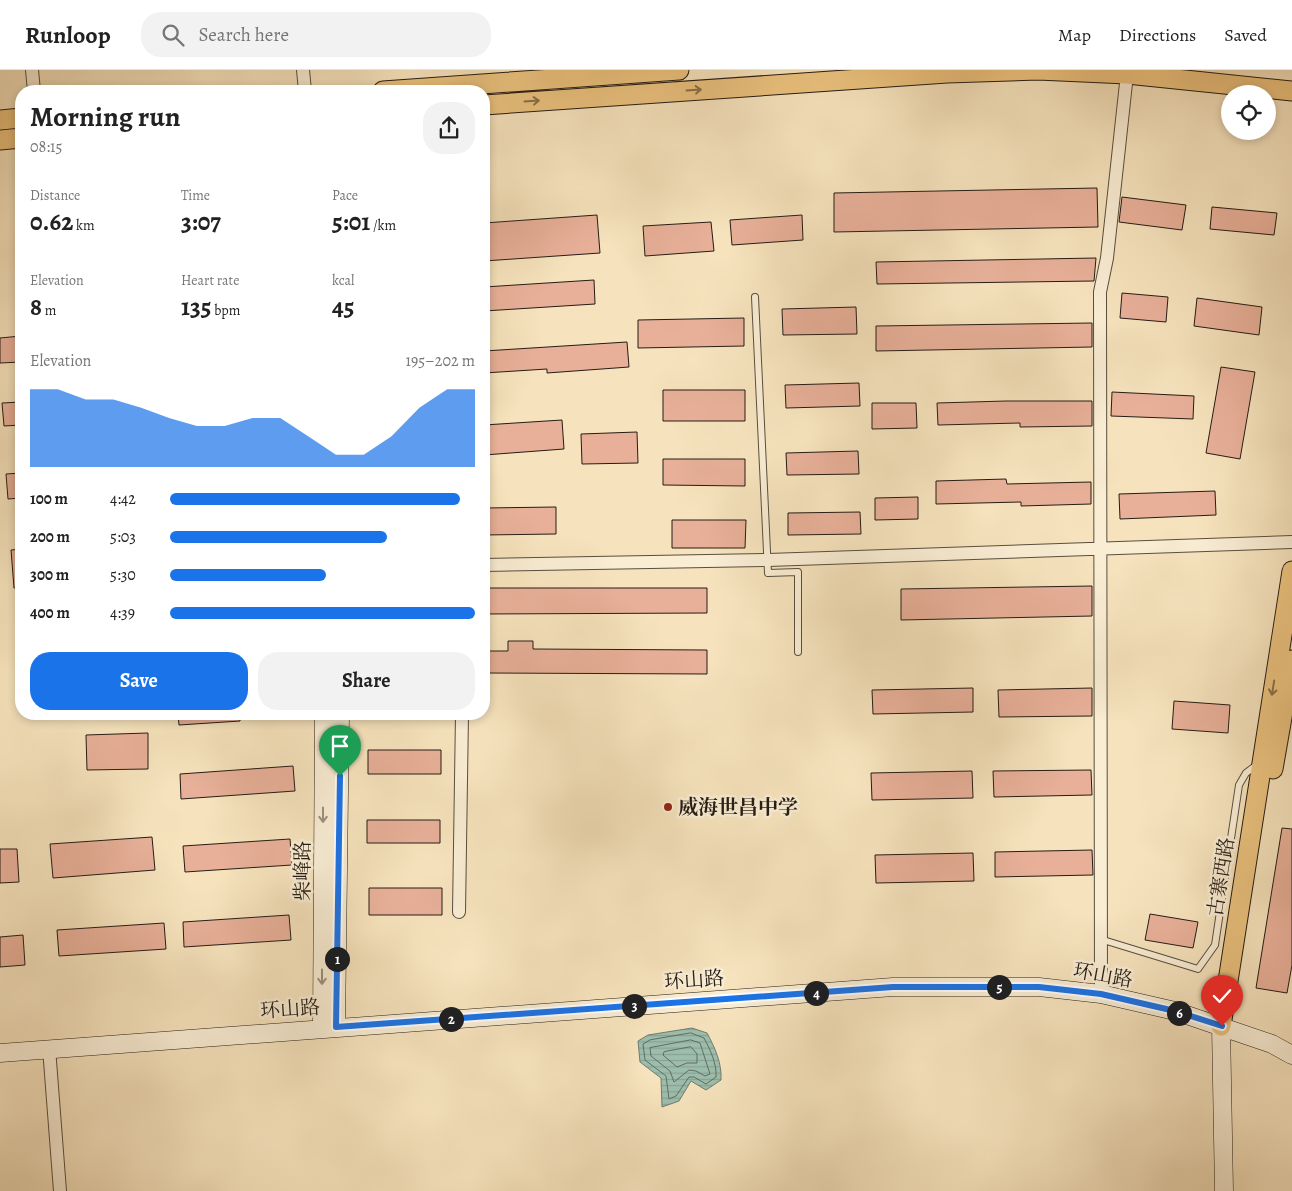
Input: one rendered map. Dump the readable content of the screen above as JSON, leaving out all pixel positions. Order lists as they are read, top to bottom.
{
  "streets": {
    "main road": ["柴峰路", "古寨西路", "环山路"]
  },
  "crossings": [
    ["柴峰路", "环山路"],
    ["古寨西路", "环山路"]
  ],
  "places": ["威海世昌中学"],
  "page": {
    "header": "Runloop",
    "search": "Search here",
    "nav": ["Map", "Directions", "Saved"],
    "heading": ["Morning run", "08:15"],
    "stats": [
      ["Distance", "0.62 km"],
      ["Time", "3:07"],
      ["Pace", "5:01 /km"],
      ["Elevation", "8 m"],
      ["Heart rate", "135 bpm"],
      ["kcal", "45"]
    ],
    "chart": ["Elevation", "195–202 m"],
    "list": [
      {
        "name": "100 m",
        "note": "4:42"
      },
      {
        "name": "200 m",
        "note": "5:03"
      },
      {
        "name": "300 m",
        "note": "5:30"
      },
      {
        "name": "400 m",
        "note": "4:39"
      }
    ],
    "buttons": ["Save", "Share"],
    "pins": [
      "1",
      "5",
      "4",
      "3",
      "6",
      "2"
    ]
  }
}
